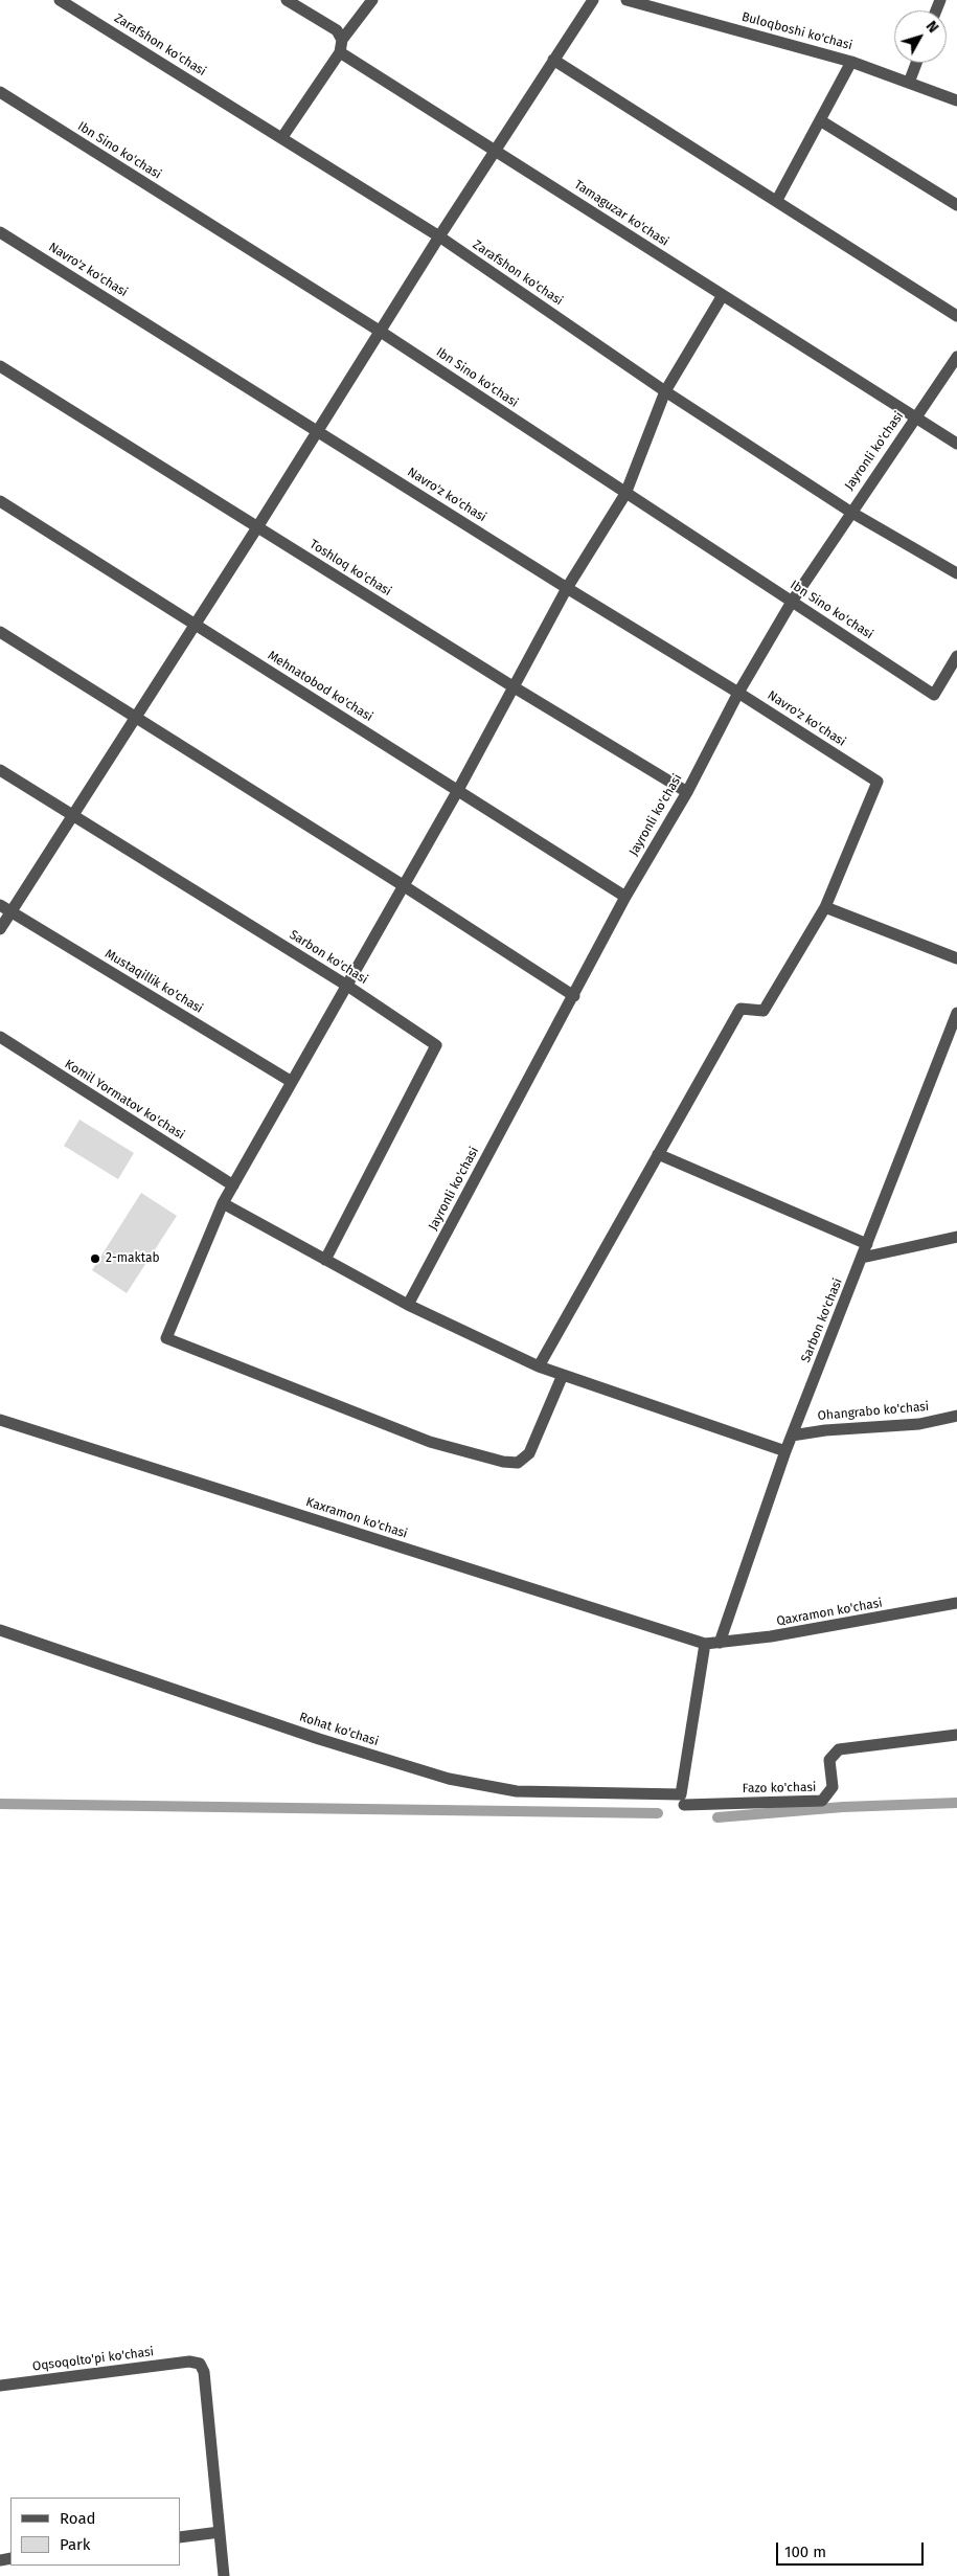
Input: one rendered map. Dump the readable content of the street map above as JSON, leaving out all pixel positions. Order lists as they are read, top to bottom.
{
  "streets": {
    "street": [
      "Buloqboshi ko'chasi",
      "Zarafshon ko'chasi",
      "Ibn Sino ko'chasi",
      "Tamaguzar ko'chasi",
      "Navro'z ko'chasi",
      "Jayronli ko'chasi",
      "Toshloq ko'chasi",
      "Mehnatobod ko'chasi",
      "Sarbon ko'chasi",
      "Mustaqillik ko'chasi",
      "Komil Yormatov ko'chasi",
      "Ohangrabo ko'chasi",
      "Kaxramon ko'chasi",
      "Qaxramon ko'chasi",
      "Rohat ko'chasi",
      "Fazo ko'chasi",
      "Oqsoqolto'pi ko'chasi"
    ]
  },
  "crossings": [
    ["Zarafshon ko'chasi", "Jayronli ko'chasi"],
    ["Ibn Sino ko'chasi", "Jayronli ko'chasi"],
    ["Tamaguzar ko'chasi", "Jayronli ko'chasi"],
    ["Navro'z ko'chasi", "Jayronli ko'chasi"],
    ["Jayronli ko'chasi", "Toshloq ko'chasi"],
    ["Jayronli ko'chasi", "Mehnatobod ko'chasi"],
    ["Sarbon ko'chasi", "Ohangrabo ko'chasi"],
    ["Sarbon ko'chasi", "Qaxramon ko'chasi"],
    ["Kaxramon ko'chasi", "Qaxramon ko'chasi"],
    ["Rohat ko'chasi", "Fazo ko'chasi"]
  ],
  "places": ["2-maktab"],
  "legend": ["Road", "Park"],
  "scale_bar": "100 m",
  "north": "top right"
}
